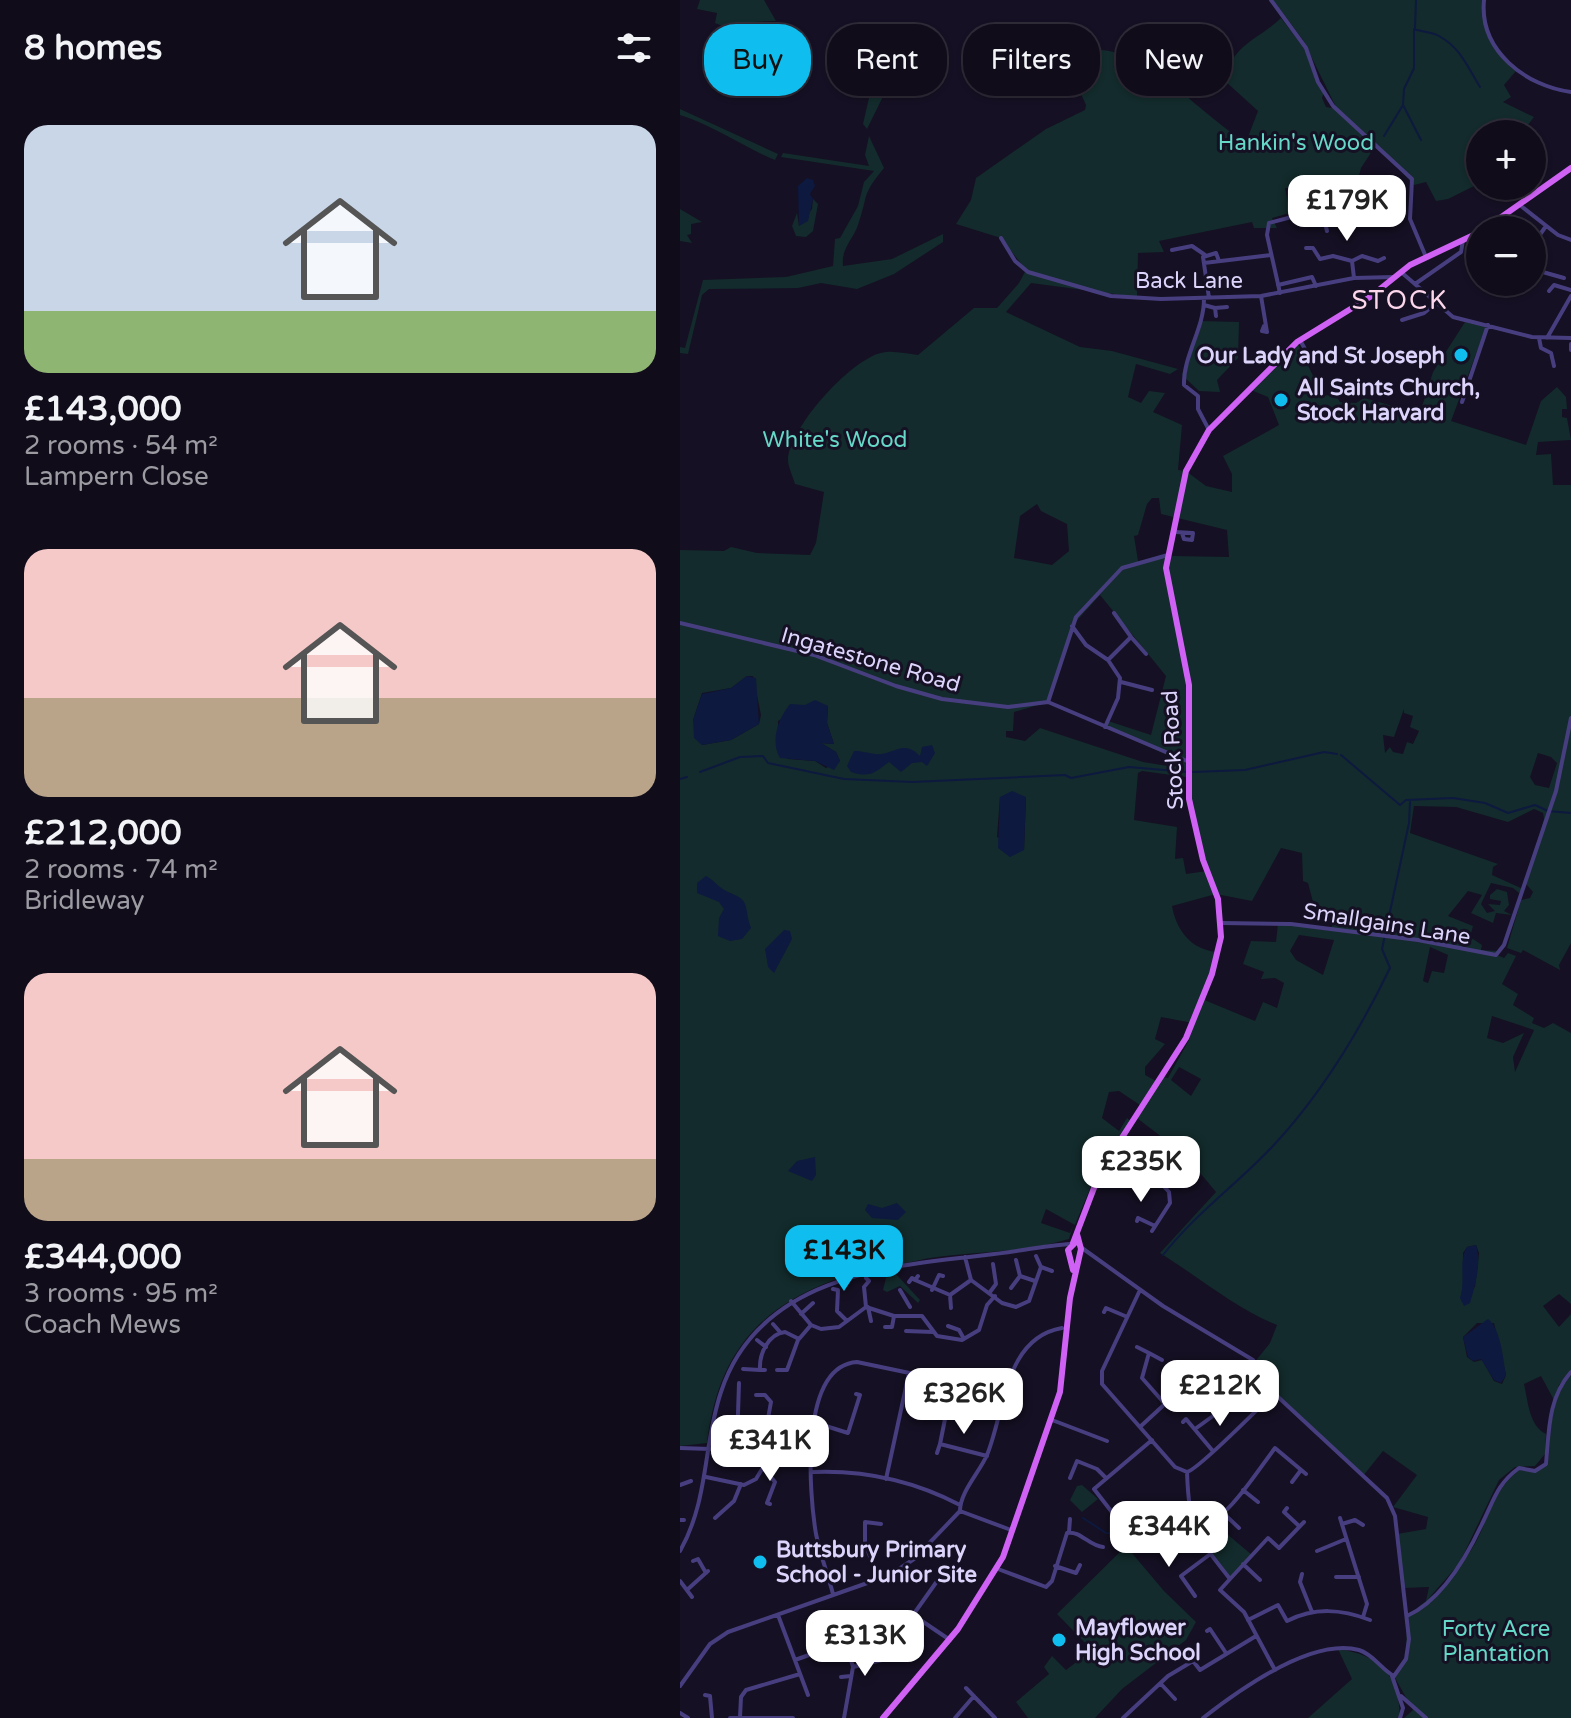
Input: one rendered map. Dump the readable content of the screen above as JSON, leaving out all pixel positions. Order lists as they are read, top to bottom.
{
  "streets": {
    "main road": ["Stock Road"],
    "street": ["Back Lane", "Ingatestone Road", "Smallgains Lane"]
  },
  "crossings": [
    ["Back Lane", "Stock Road"],
    ["Stock Road", "Smallgains Lane"]
  ],
  "districts": ["STOCK"],
  "parks": ["Hankin's Wood", "White's Wood", "Forty Acre Plantation"],
  "places": [
    "Our Lady and St Joseph",
    "All Saints Church, Stock Harvard",
    "Buttsbury Primary School - Junior Site",
    "Mayflower High School"
  ],
  "page": {
    "heading": "8 homes",
    "chip": [
      "Buy",
      "Rent",
      "Filters",
      "New"
    ],
    "list": [
      {
        "name": "£143,000",
        "note": "2 rooms · 54 m² · Lampern Close"
      },
      {
        "name": "£212,000",
        "note": "2 rooms · 74 m² · Bridleway"
      },
      {
        "name": "£344,000",
        "note": "3 rooms · 95 m² · Coach Mews"
      }
    ],
    "map_buttons": ["+", "−"],
    "price": [
      "£179K",
      "£235K",
      "£143K",
      "£212K",
      "£326K",
      "£341K",
      "£344K",
      "£313K"
    ]
  }
}
